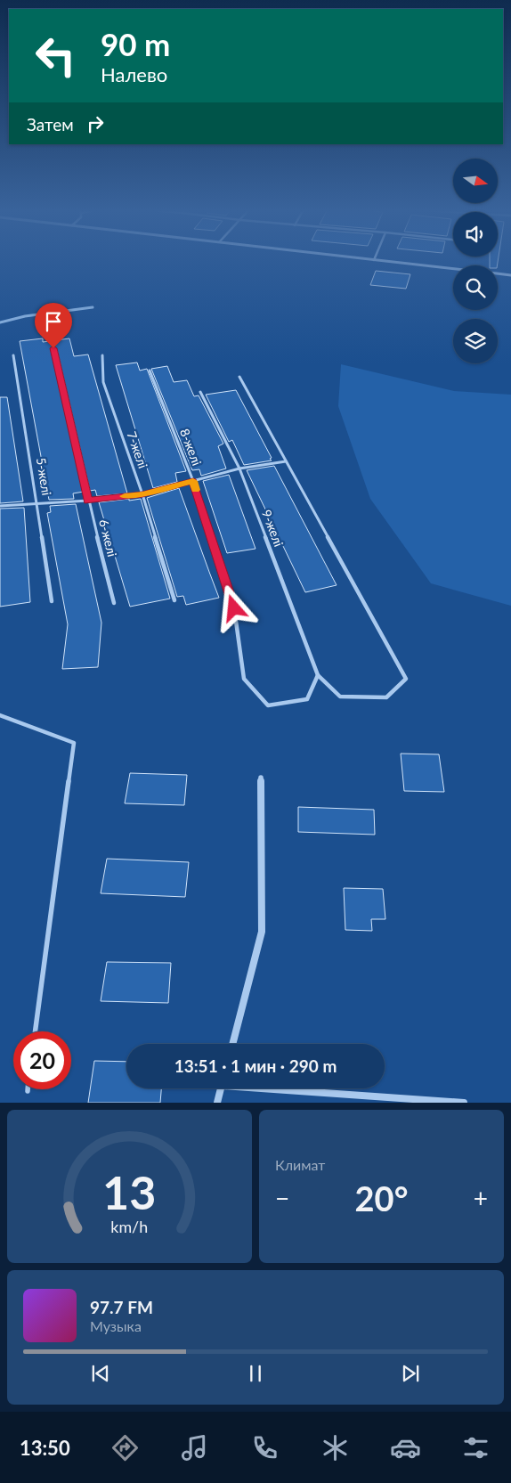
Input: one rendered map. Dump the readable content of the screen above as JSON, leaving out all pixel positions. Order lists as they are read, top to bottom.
{
  "streets": {
    "lane": [
      "8-желі",
      "7-желі",
      "5-желі",
      "9-желі",
      "6-желі"
    ]
  },
  "crossings": [
    ["8-желі", "9-желі"]
  ],
  "north": "right",
  "page": {
    "turn": ["90 m", "Налево"],
    "then": "Затем",
    "limit": "20",
    "trip": "13:51 · 1 мин · 290 m",
    "tile": "Климат",
    "heat": ["−", "20°", "+"],
    "song": ["97.7 FM", "Музыка"],
    "tabs": "13:50",
    "gauge": ["13", "km/h"]
  }
}
